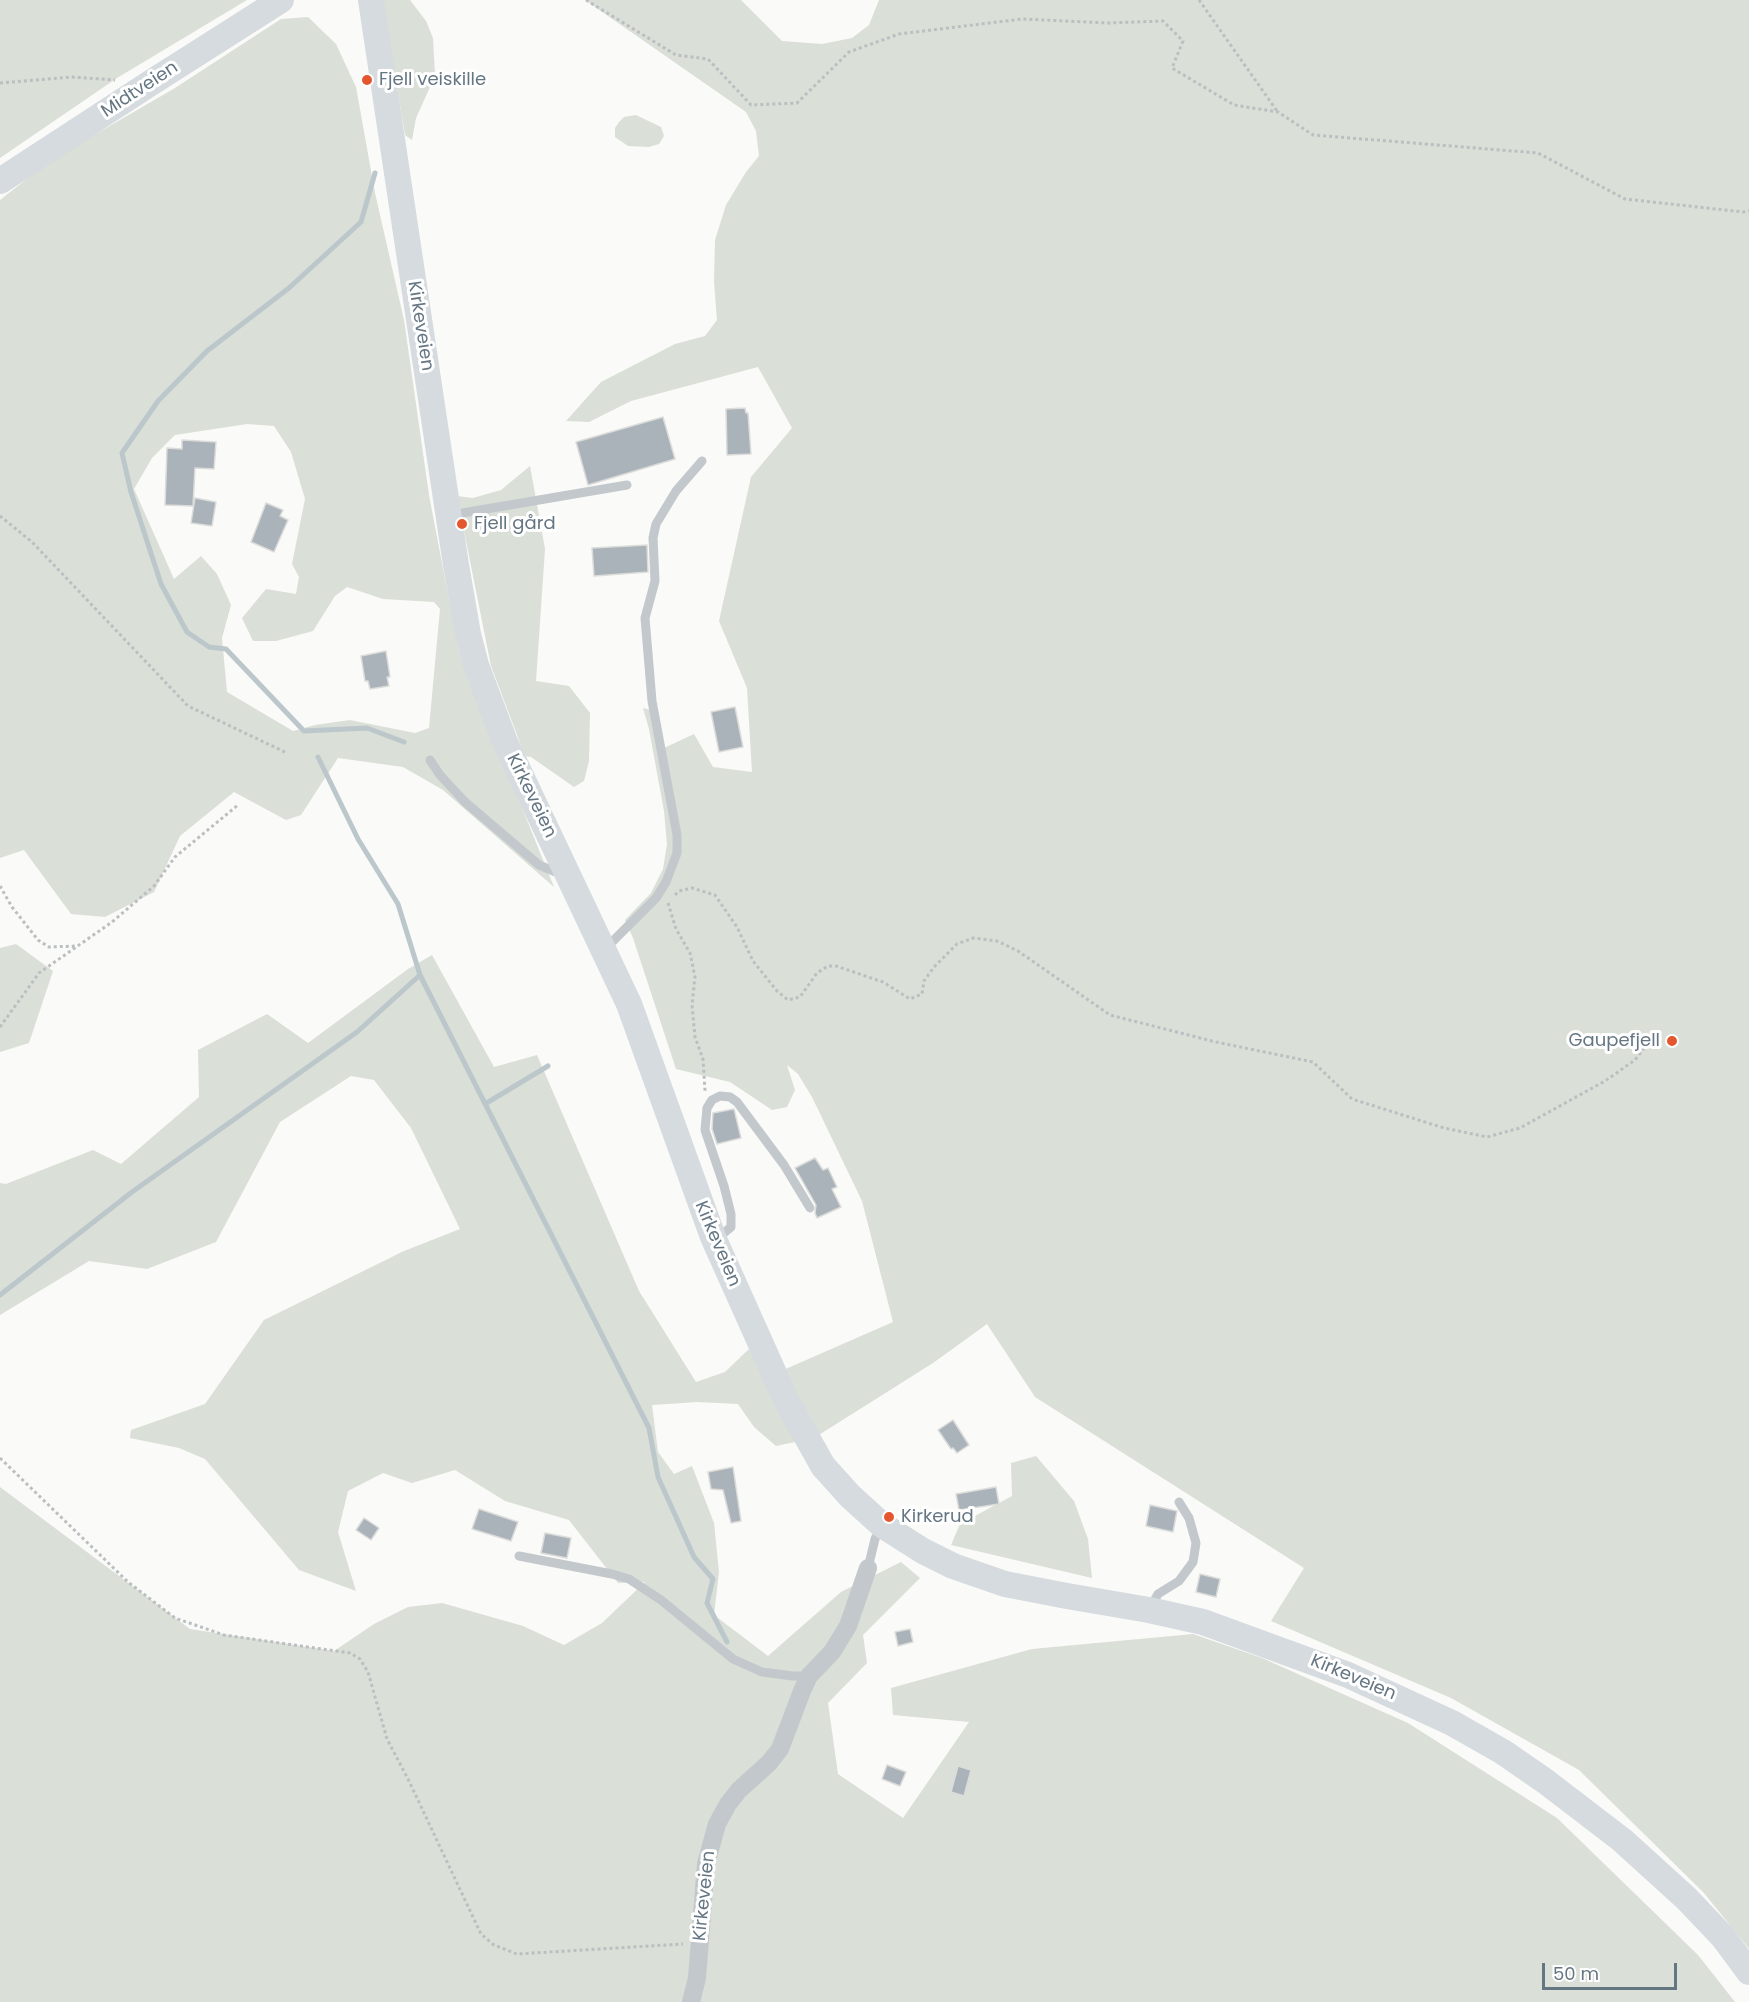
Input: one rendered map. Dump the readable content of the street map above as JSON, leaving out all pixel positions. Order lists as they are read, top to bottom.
{
  "streets": {
    "main road": ["Midtveien", "Kirkeveien"]
  },
  "places": [
    "Fjell veiskille",
    "Fjell gård",
    "Gaupefjell",
    "Kirkerud"
  ],
  "scale_bar": "50 m"
}
